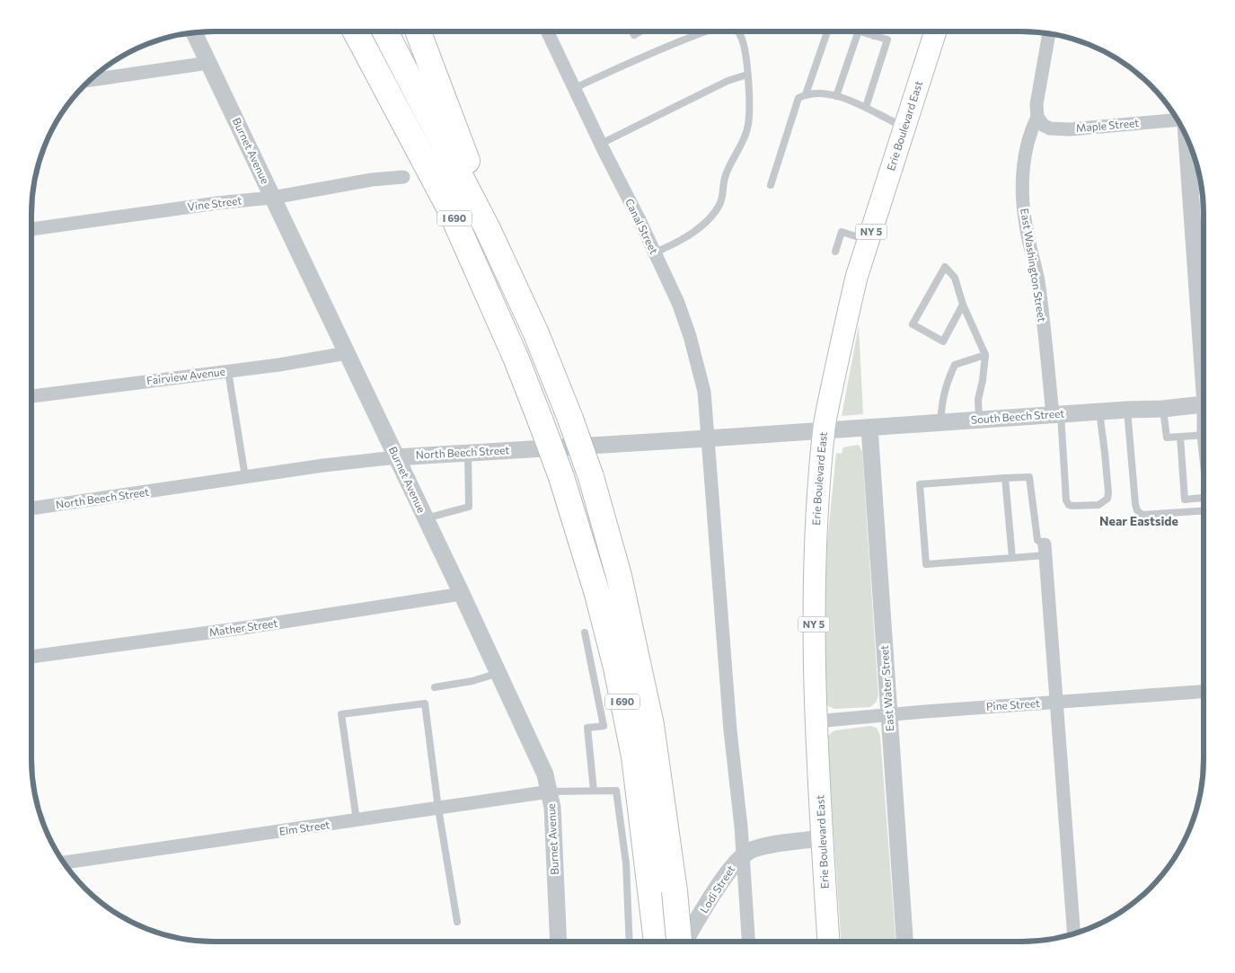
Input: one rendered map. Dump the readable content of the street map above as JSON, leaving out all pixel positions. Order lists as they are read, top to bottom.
{
  "streets": {
    "highway": ["I 690"],
    "main road": ["Erie Boulevard East", "NY 5"],
    "street": [
      "Maple Street",
      "Burnet Avenue",
      "Vine Street",
      "Canal Street",
      "East Washington Street",
      "Fairview Avenue",
      "South Beech Street",
      "North Beech Street",
      "Mather Street",
      "East Water Street",
      "Pine Street",
      "Elm Street",
      "Lodi Street"
    ]
  },
  "crossings": [
    ["Erie Boulevard East", "South Beech Street"],
    ["Erie Boulevard East", "North Beech Street"],
    ["Erie Boulevard East", "Pine Street"],
    ["Erie Boulevard East", "Lodi Street"],
    ["Maple Street", "East Washington Street"],
    ["Burnet Avenue", "Vine Street"],
    ["Burnet Avenue", "Fairview Avenue"],
    ["Burnet Avenue", "North Beech Street"],
    ["Burnet Avenue", "Mather Street"],
    ["Burnet Avenue", "Elm Street"],
    ["Canal Street", "North Beech Street"],
    ["Canal Street", "Lodi Street"],
    ["East Washington Street", "South Beech Street"],
    ["South Beech Street", "North Beech Street"],
    ["South Beech Street", "East Water Street"],
    ["East Water Street", "Pine Street"]
  ],
  "districts": ["Near Eastside"]
}
